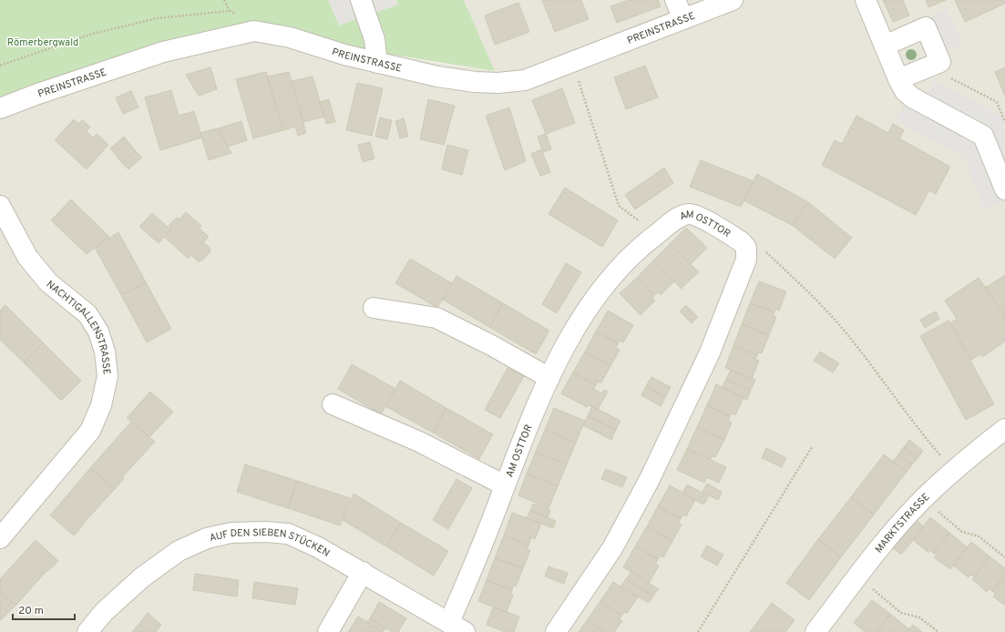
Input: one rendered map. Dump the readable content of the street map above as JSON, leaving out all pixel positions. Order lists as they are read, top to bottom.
{
  "streets": {
    "street": [
      "PREINSTRASSE",
      "AM OSTTOR",
      "NACHTIGALLENSTRASSE",
      "MARKTSTRASSE",
      "AUF DEN SIEBEN STÜCKEN"
    ]
  },
  "crossings": [
    ["AM OSTTOR", "AUF DEN SIEBEN STÜCKEN"]
  ],
  "parks": ["Römerbergwald"],
  "scale_bar": "20 m"
}
